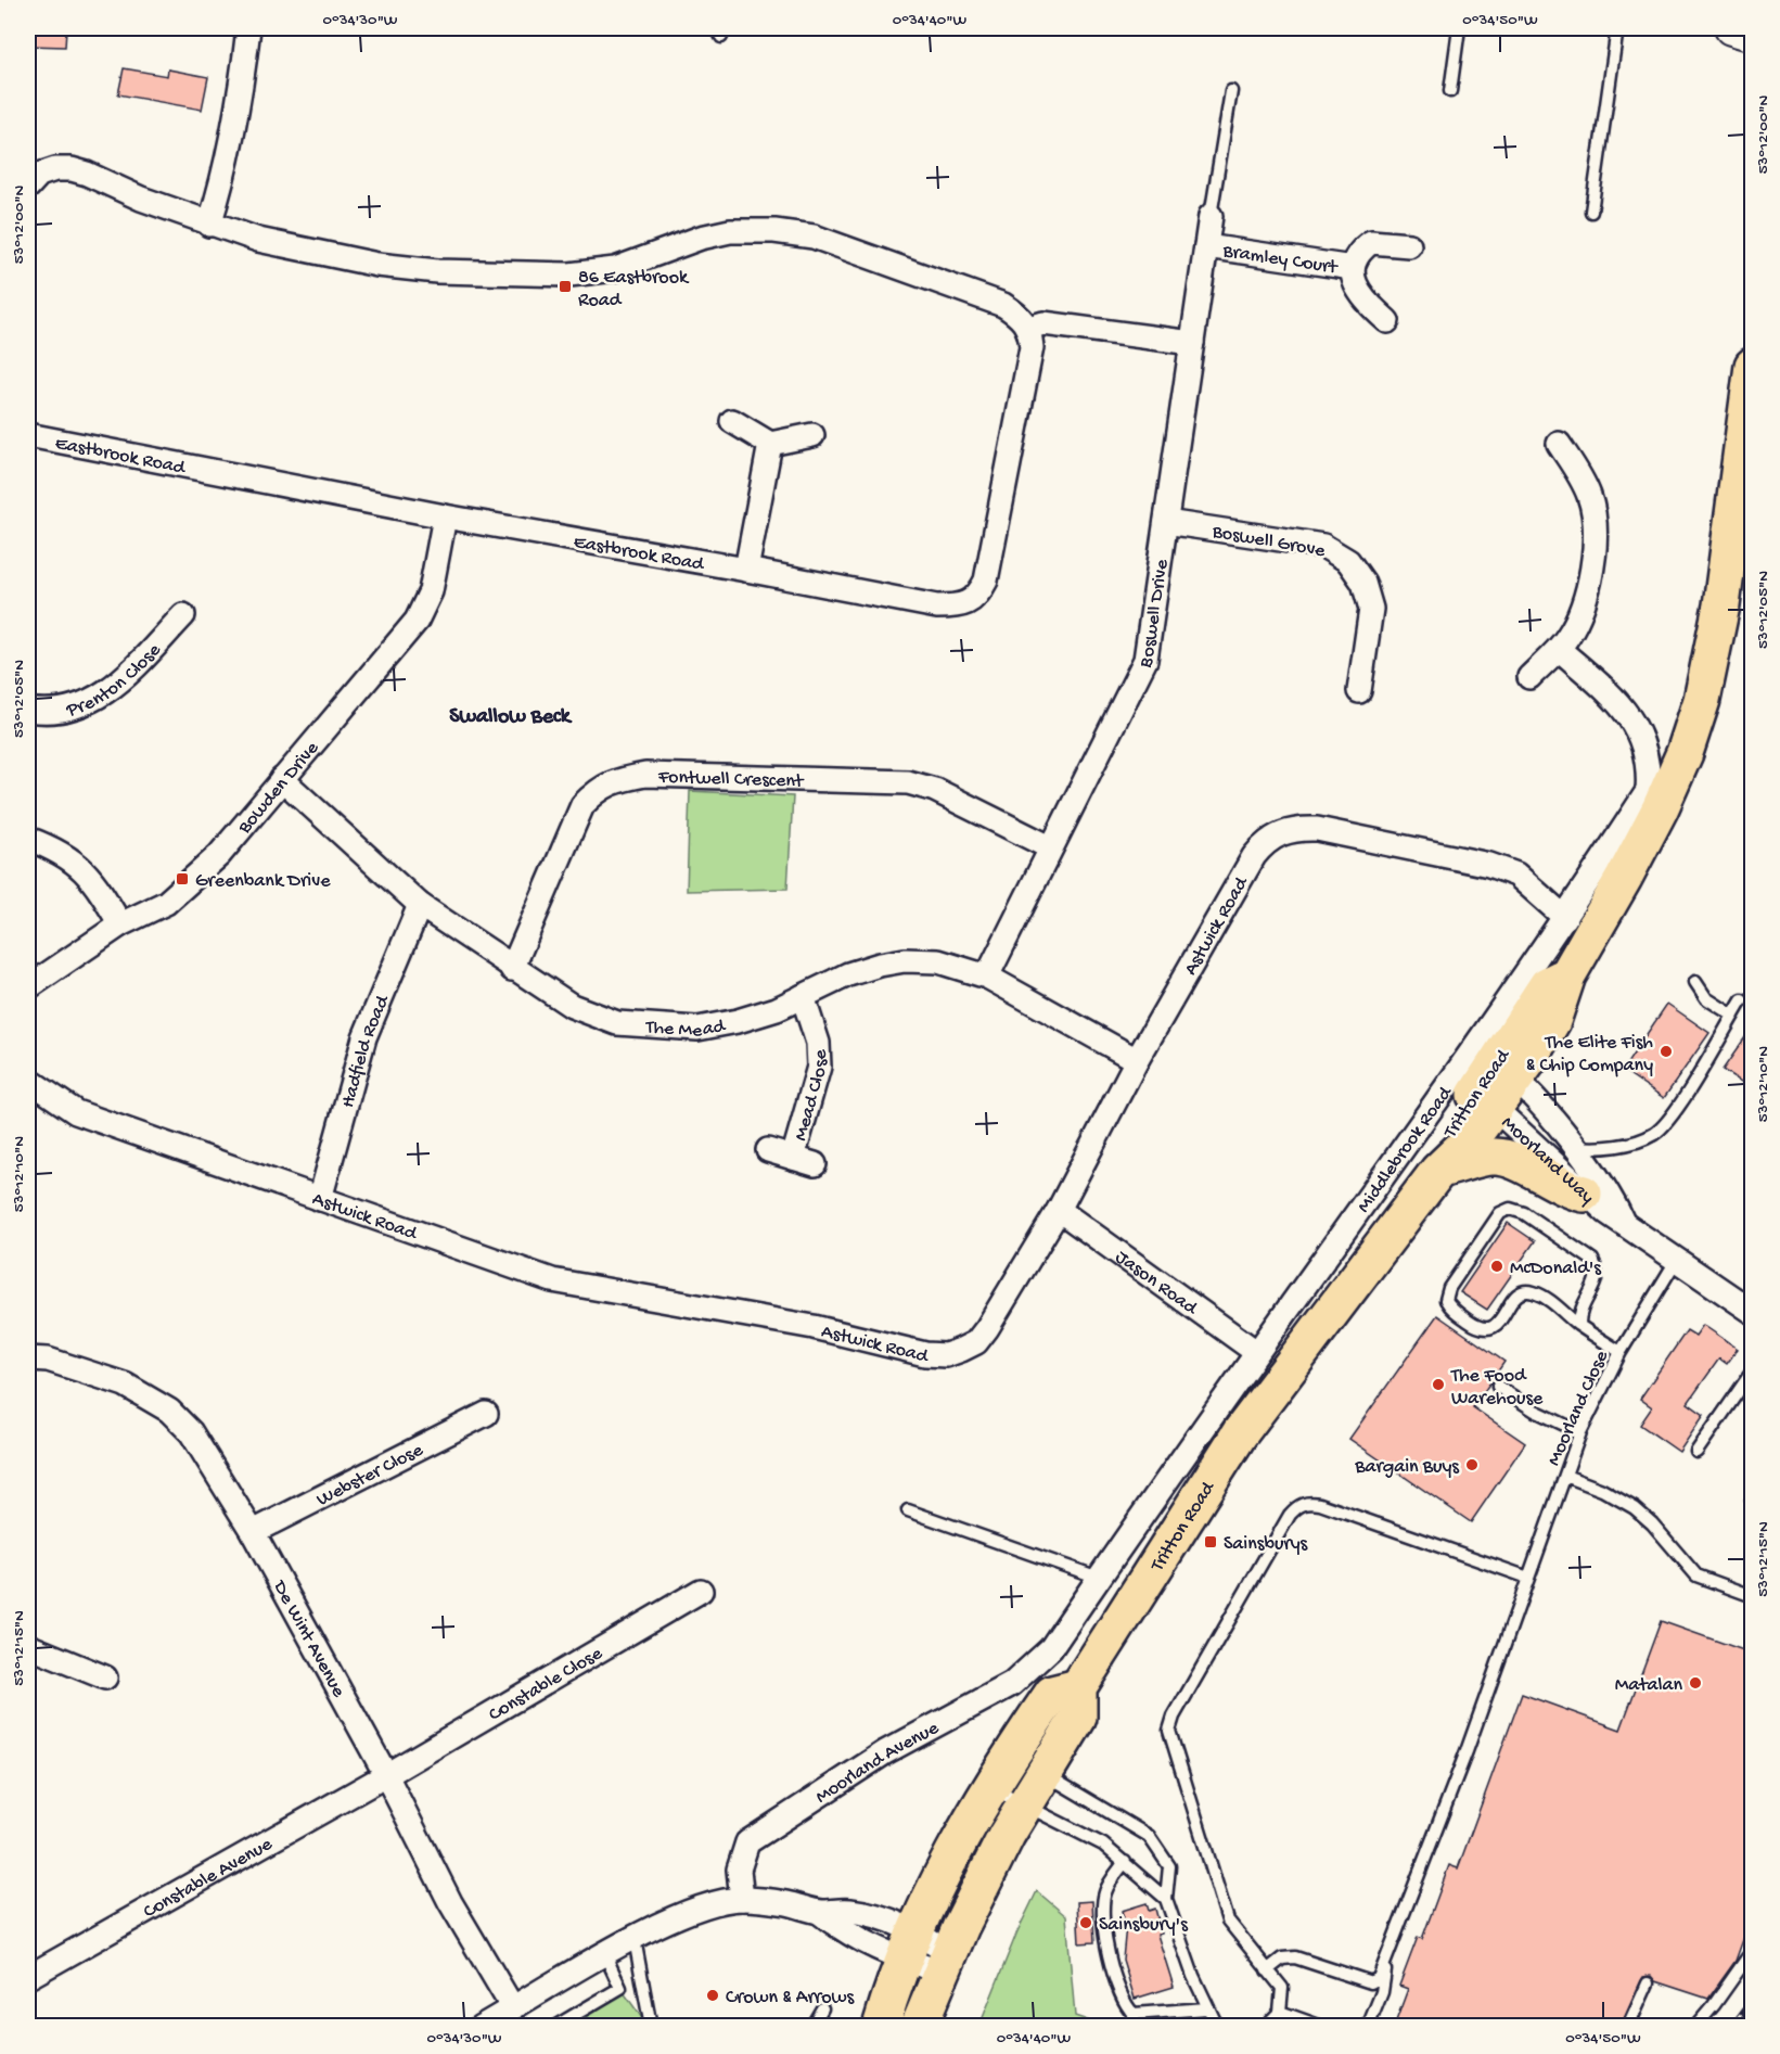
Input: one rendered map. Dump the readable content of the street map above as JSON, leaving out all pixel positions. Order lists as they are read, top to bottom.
{
  "streets": {
    "main road": ["Tritton Road"],
    "street": [
      "Bramley Court",
      "Eastbrook Road",
      "Boswell Grove",
      "Boswell Drive",
      "Prenton Close",
      "Fontwell Crescent",
      "Bowden Drive",
      "Astwick Road",
      "The Mead",
      "Hadfield Road",
      "Mead Close",
      "Middlebrook Road",
      "Moorland Way",
      "Jason Road",
      "Webster Close",
      "De Wint Avenue",
      "Constable Close",
      "Moorland Avenue",
      "Constable Avenue"
    ],
    "lane": ["Moorland Close"]
  },
  "crossings": [
    ["Bramley Court", "Boswell Drive"],
    ["Eastbrook Road", "Bowden Drive"],
    ["Boswell Grove", "Boswell Drive"],
    ["Boswell Drive", "Fontwell Crescent"],
    ["Boswell Drive", "The Mead"],
    ["Fontwell Crescent", "The Mead"],
    ["Bowden Drive", "The Mead"],
    ["Astwick Road", "The Mead"],
    ["Astwick Road", "Hadfield Road"],
    ["Astwick Road", "Middlebrook Road"],
    ["Astwick Road", "Jason Road"],
    ["The Mead", "Hadfield Road"],
    ["The Mead", "Mead Close"],
    ["Tritton Road", "Moorland Way"],
    ["Middlebrook Road", "Jason Road"],
    ["Middlebrook Road", "Moorland Avenue"],
    ["Moorland Way", "Moorland Close"],
    ["Webster Close", "De Wint Avenue"],
    ["De Wint Avenue", "Constable Close"],
    ["De Wint Avenue", "Constable Avenue"],
    ["Constable Close", "Constable Avenue"]
  ],
  "districts": ["Swallow Beck"],
  "places": {
    "transit": ["86 Eastbrook Road", "Greenbank Drive", "Sainsburys"],
    "other": [
      "The Elite Fish & Chip Company",
      "McDonald's",
      "The Food Warehouse",
      "Bargain Buys",
      "Matalan",
      "Sainsbury's",
      "Crown & Arrows"
    ]
  },
  "coordinates": [
    "0°34'30\"W",
    "0°34'40\"W",
    "0°34'50\"W",
    "53°12'00\"N",
    "53°12'05\"N",
    "53°12'10\"N",
    "53°12'15\"N"
  ]
}
